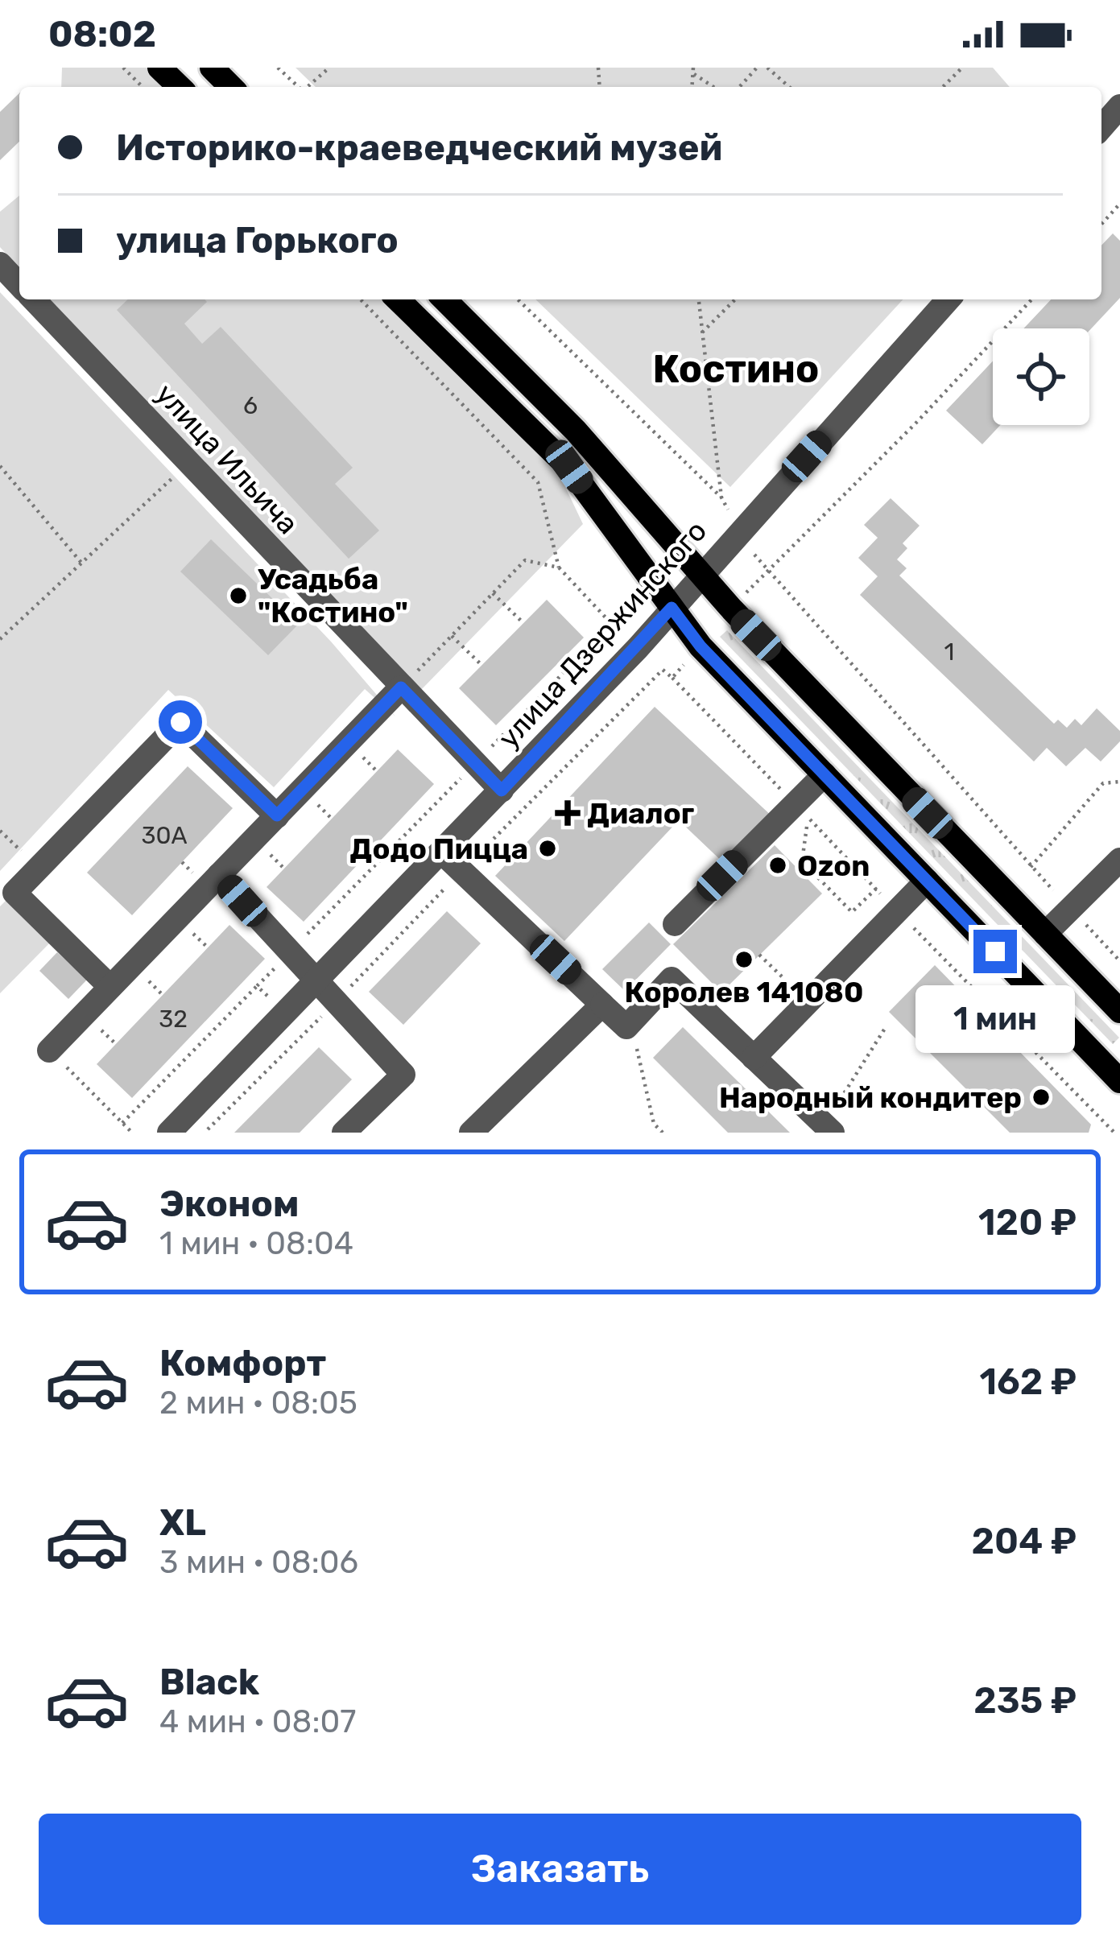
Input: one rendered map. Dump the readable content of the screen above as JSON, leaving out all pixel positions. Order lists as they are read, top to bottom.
{
  "streets": {
    "street": ["улица Ильича", "улица Дзержинского"]
  },
  "crossings": [
    ["улица Ильича", "улица Дзержинского"]
  ],
  "districts": ["Костино"],
  "places": {
    "other": [
      "Усадьба \"Костино\"",
      "Додо Пицца",
      "Ozon",
      "Королев 141080",
      "Народный кондитер"
    ],
    "health": ["Диалог"]
  },
  "house_numbers": [
    "6",
    "1",
    "30А",
    "32"
  ],
  "page": {
    "status": "08:02",
    "banner": ["Историко-краеведческий музей", "улица Горького"],
    "bubble": "1 мин",
    "list": [
      {
        "name": "Эконом",
        "note": "1 мин · 08:04",
        "value": "120 ₽"
      },
      {
        "name": "Комфорт",
        "note": "2 мин · 08:05",
        "value": "162 ₽"
      },
      {
        "name": "XL",
        "note": "3 мин · 08:06",
        "value": "204 ₽"
      },
      {
        "name": "Black",
        "note": "4 мин · 08:07",
        "value": "235 ₽"
      }
    ],
    "buttons": "Заказать"
  }
}
